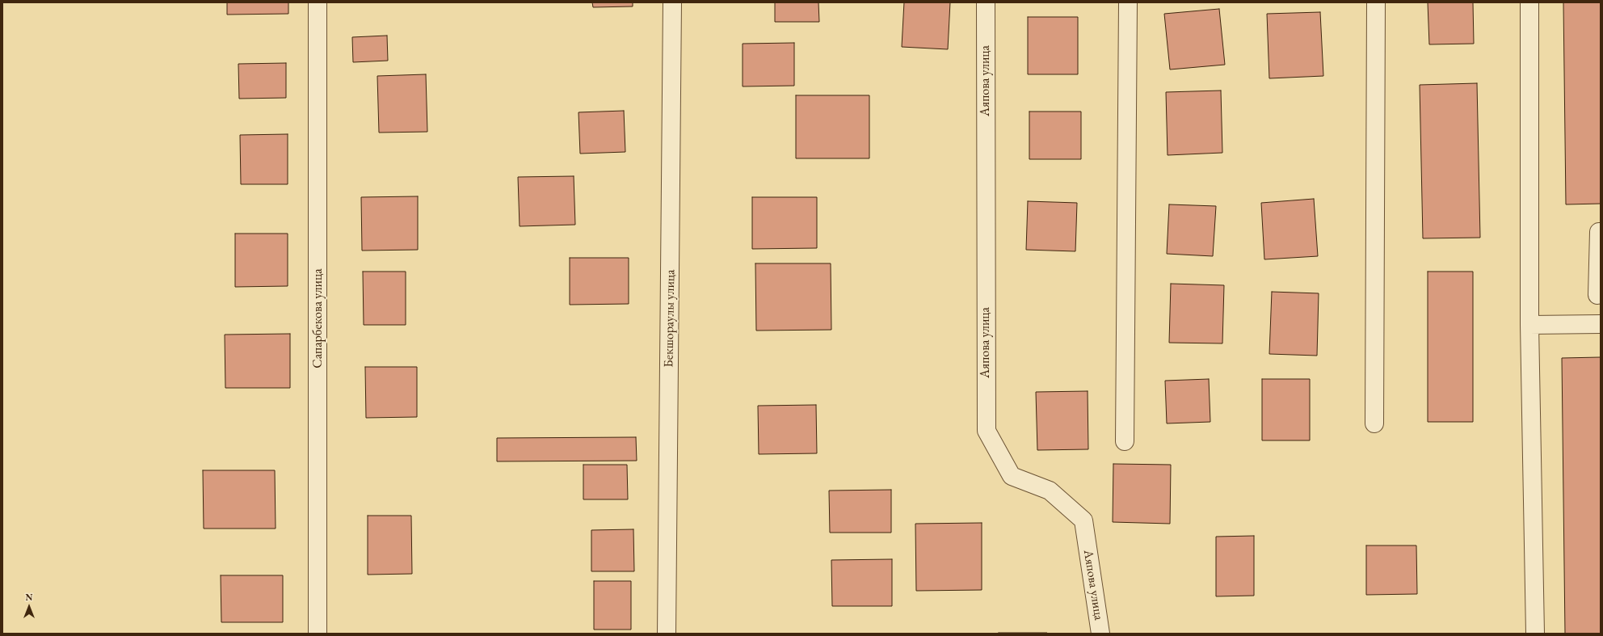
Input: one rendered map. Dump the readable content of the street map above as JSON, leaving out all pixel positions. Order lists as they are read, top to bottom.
{
  "streets": {
    "street": ["Аяпова улица", "Сапарбекова улица", "Бекшораулы улица"]
  },
  "north": "top"
}
